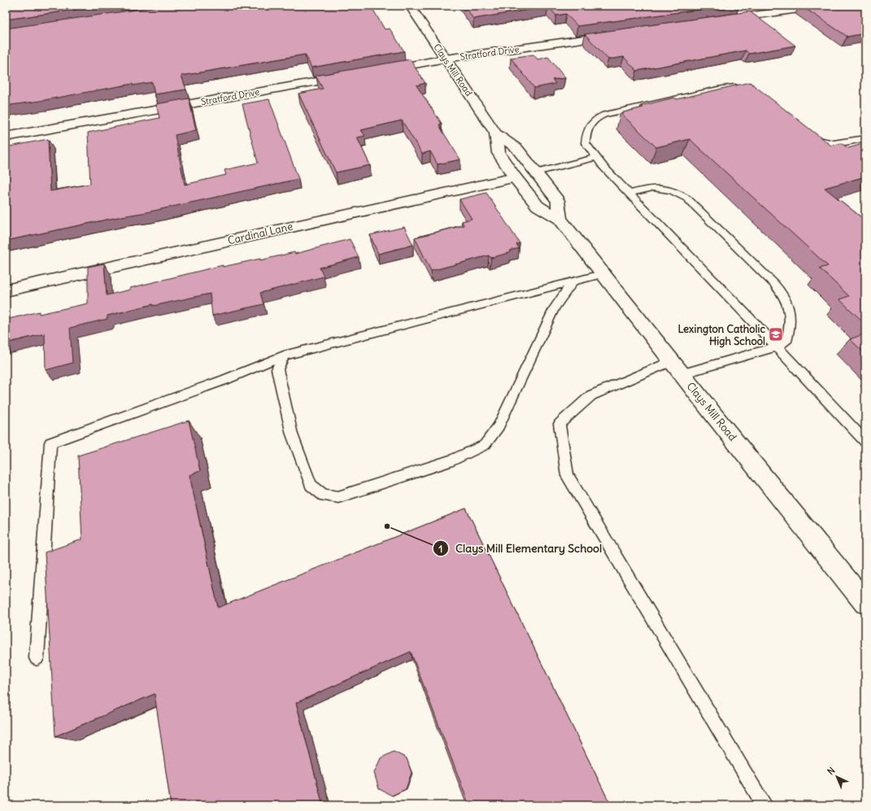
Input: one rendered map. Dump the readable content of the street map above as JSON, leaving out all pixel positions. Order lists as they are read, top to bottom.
{
  "streets": {
    "street": ["Stratford Drive", "Clays Mill Road", "Cardinal Lane"]
  },
  "crossings": [
    ["Stratford Drive", "Clays Mill Road"],
    ["Clays Mill Road", "Cardinal Lane"]
  ],
  "places": {
    "school or university": ["Lexington Catholic High School"],
    "other": ["Clays Mill Elementary School"]
  },
  "north": "top left"
}
